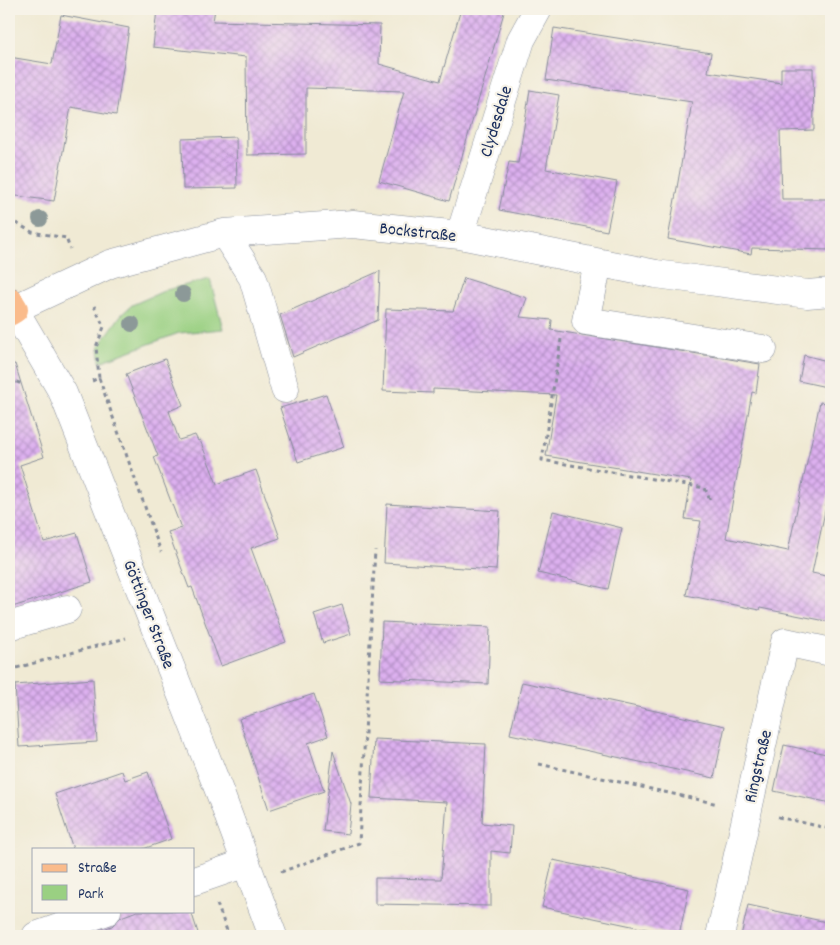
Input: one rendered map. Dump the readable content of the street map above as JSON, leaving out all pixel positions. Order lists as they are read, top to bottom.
{
  "streets": {
    "street": [
      "Clydesdale",
      "Bockstraße",
      "Göttinger Straße",
      "Ringstraße"
    ]
  },
  "crossings": [
    ["Clydesdale", "Bockstraße"],
    ["Bockstraße", "Göttinger Straße"]
  ],
  "legend": ["Straße", "Park"]
}
